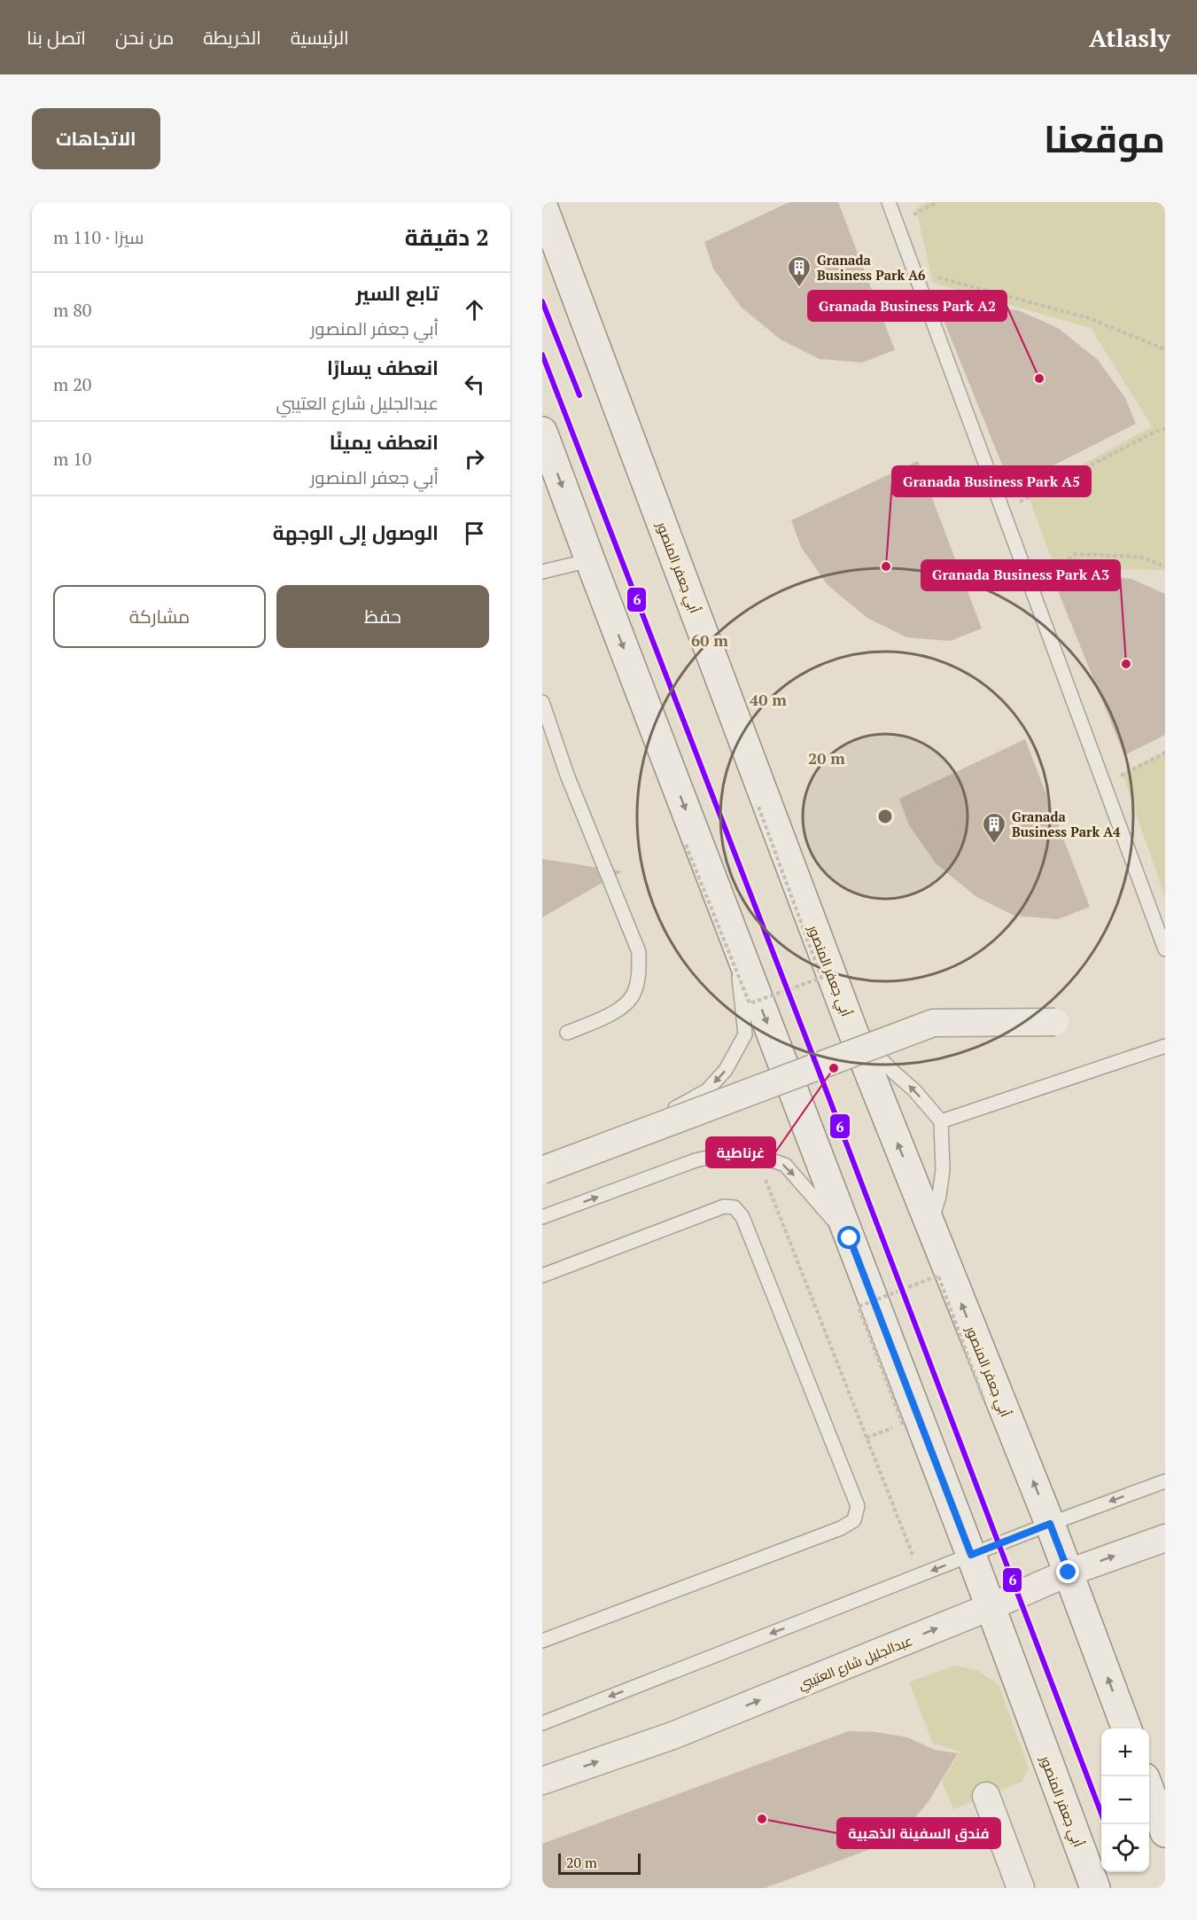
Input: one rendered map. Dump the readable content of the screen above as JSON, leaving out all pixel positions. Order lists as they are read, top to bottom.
{
  "streets": {
    "street": ["أبي جعفر المنصور", "عبدالجليل شارع العتيبي"]
  },
  "crossings": [
    ["أبي جعفر المنصور", "عبدالجليل شارع العتيبي"]
  ],
  "one_way": ["عبدالجليل شارع العتيبي"],
  "places": {
    "building": ["Granada Business Park A6", "Granada Business Park A4"],
    "other": [
      "Granada Business Park A2",
      "Granada Business Park A5",
      "Granada Business Park A3",
      "غرناطية",
      "فندق السفينة الذهبية"
    ]
  },
  "lines": ["transit line 6"],
  "scale_bar": "20 m",
  "page": {
    "header": "Atlasly",
    "nav": [
      "الرئيسية",
      "الخريطة",
      "من نحن",
      "اتصل بنا"
    ],
    "title": "موقعنا",
    "buttons": [
      "الاتجاهات",
      ["حفظ", "مشاركة"]
    ],
    "heading": ["2 دقيقة", "سيرًا · 110 m"],
    "list": [
      ["تابع السير", "أبي جعفر المنصور", "80 m"],
      ["انعطف يسارًا", "عبدالجليل شارع العتيبي", "20 m"],
      ["انعطف يمينًا", "أبي جعفر المنصور", "10 m"],
      "الوصول إلى الوجهة"
    ],
    "map_buttons": ["+", "−"],
    "scale": "20 m"
  },
  "rings": ["60 m", "40 m", "20 m"]
}
